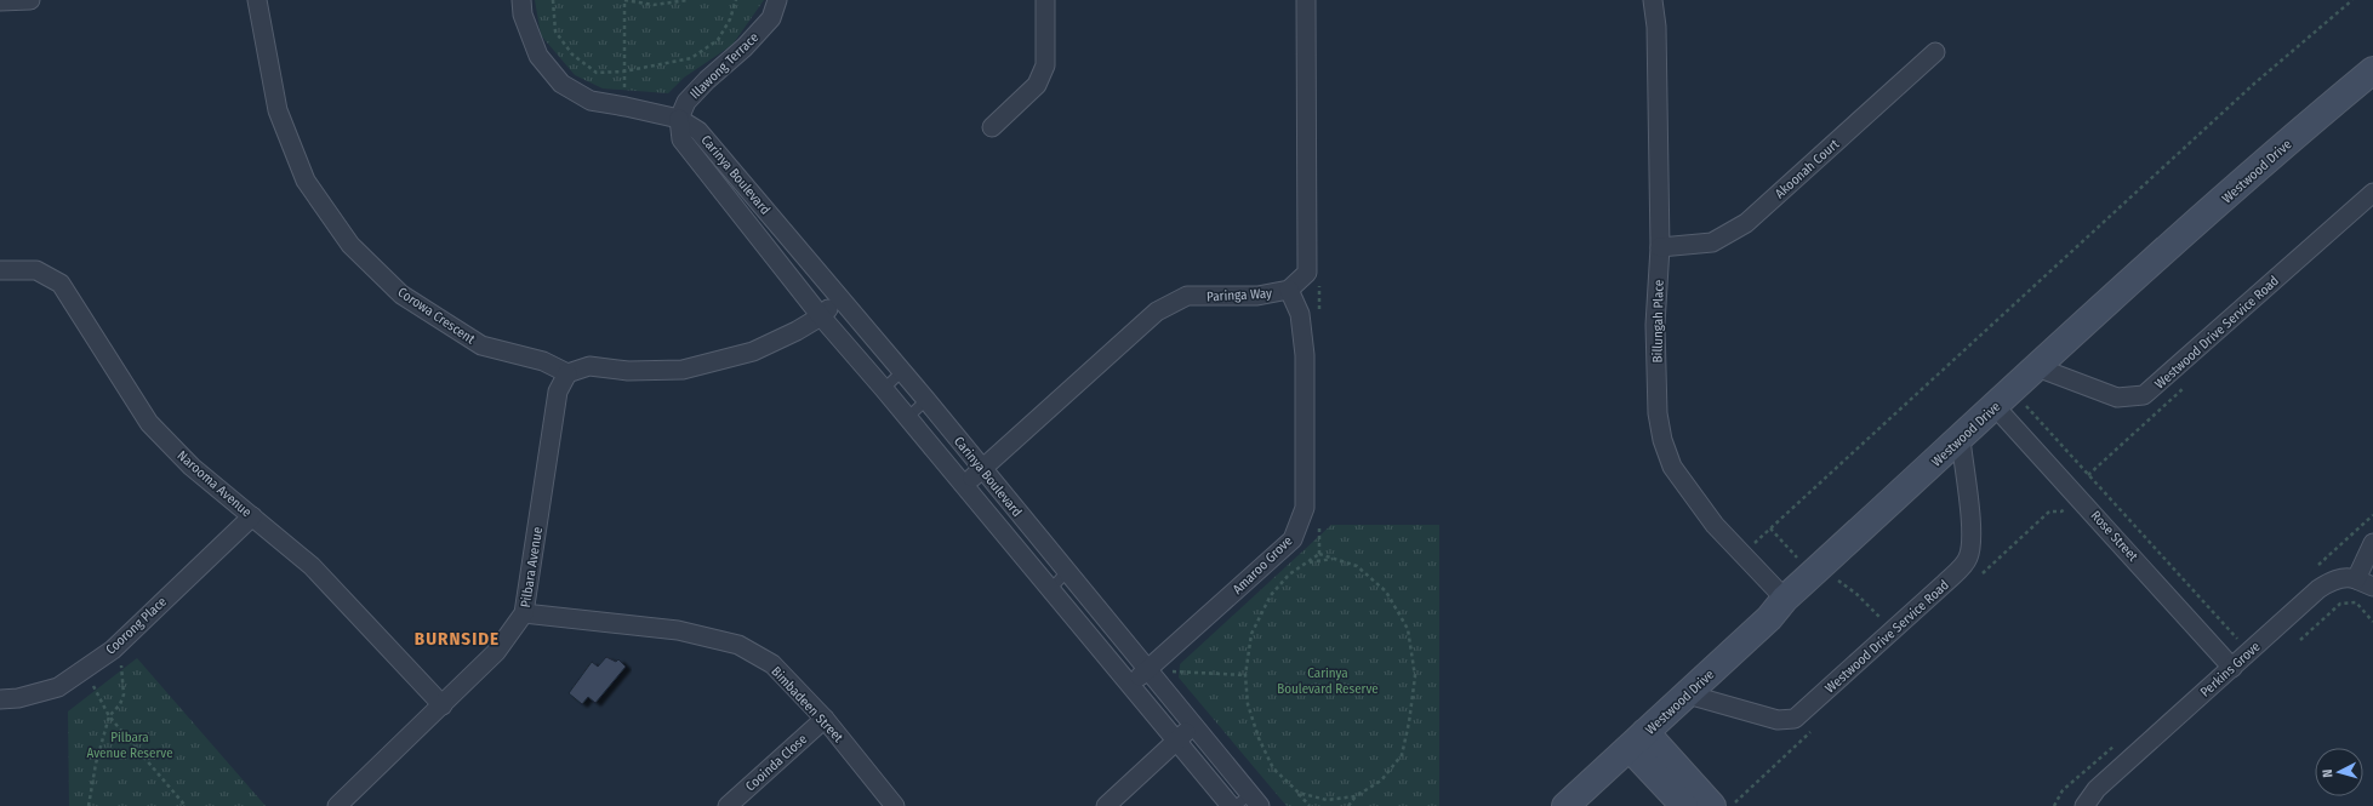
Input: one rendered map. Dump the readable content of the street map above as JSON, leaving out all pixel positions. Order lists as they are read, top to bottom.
{
  "streets": {
    "street": [
      "Illawong Terrace",
      "Akoonah Court",
      "Westwood Drive",
      "Carinya Boulevard",
      "Paringa Way",
      "Corowa Crescent",
      "Billungah Place",
      "Westwood Drive Service Road",
      "Narooma Avenue",
      "Rose Street",
      "Amaroo Grove",
      "Pilbara Avenue",
      "Coorong Place",
      "Perkins Grove",
      "Bimbadeen Street",
      "Cooinda Close"
    ]
  },
  "crossings": [
    ["Illawong Terrace", "Carinya Boulevard"],
    ["Akoonah Court", "Billungah Place"],
    ["Westwood Drive", "Billungah Place"],
    ["Westwood Drive", "Westwood Drive Service Road"],
    ["Westwood Drive", "Rose Street"],
    ["Carinya Boulevard", "Paringa Way"],
    ["Carinya Boulevard", "Amaroo Grove"],
    ["Paringa Way", "Amaroo Grove"],
    ["Corowa Crescent", "Pilbara Avenue"],
    ["Narooma Avenue", "Pilbara Avenue"],
    ["Narooma Avenue", "Coorong Place"],
    ["Rose Street", "Perkins Grove"],
    ["Pilbara Avenue", "Bimbadeen Street"],
    ["Bimbadeen Street", "Cooinda Close"]
  ],
  "districts": ["BURNSIDE"],
  "parks": ["Carinya Boulevard Reserve", "Pilbara Avenue Reserve"],
  "north": "left"
}
